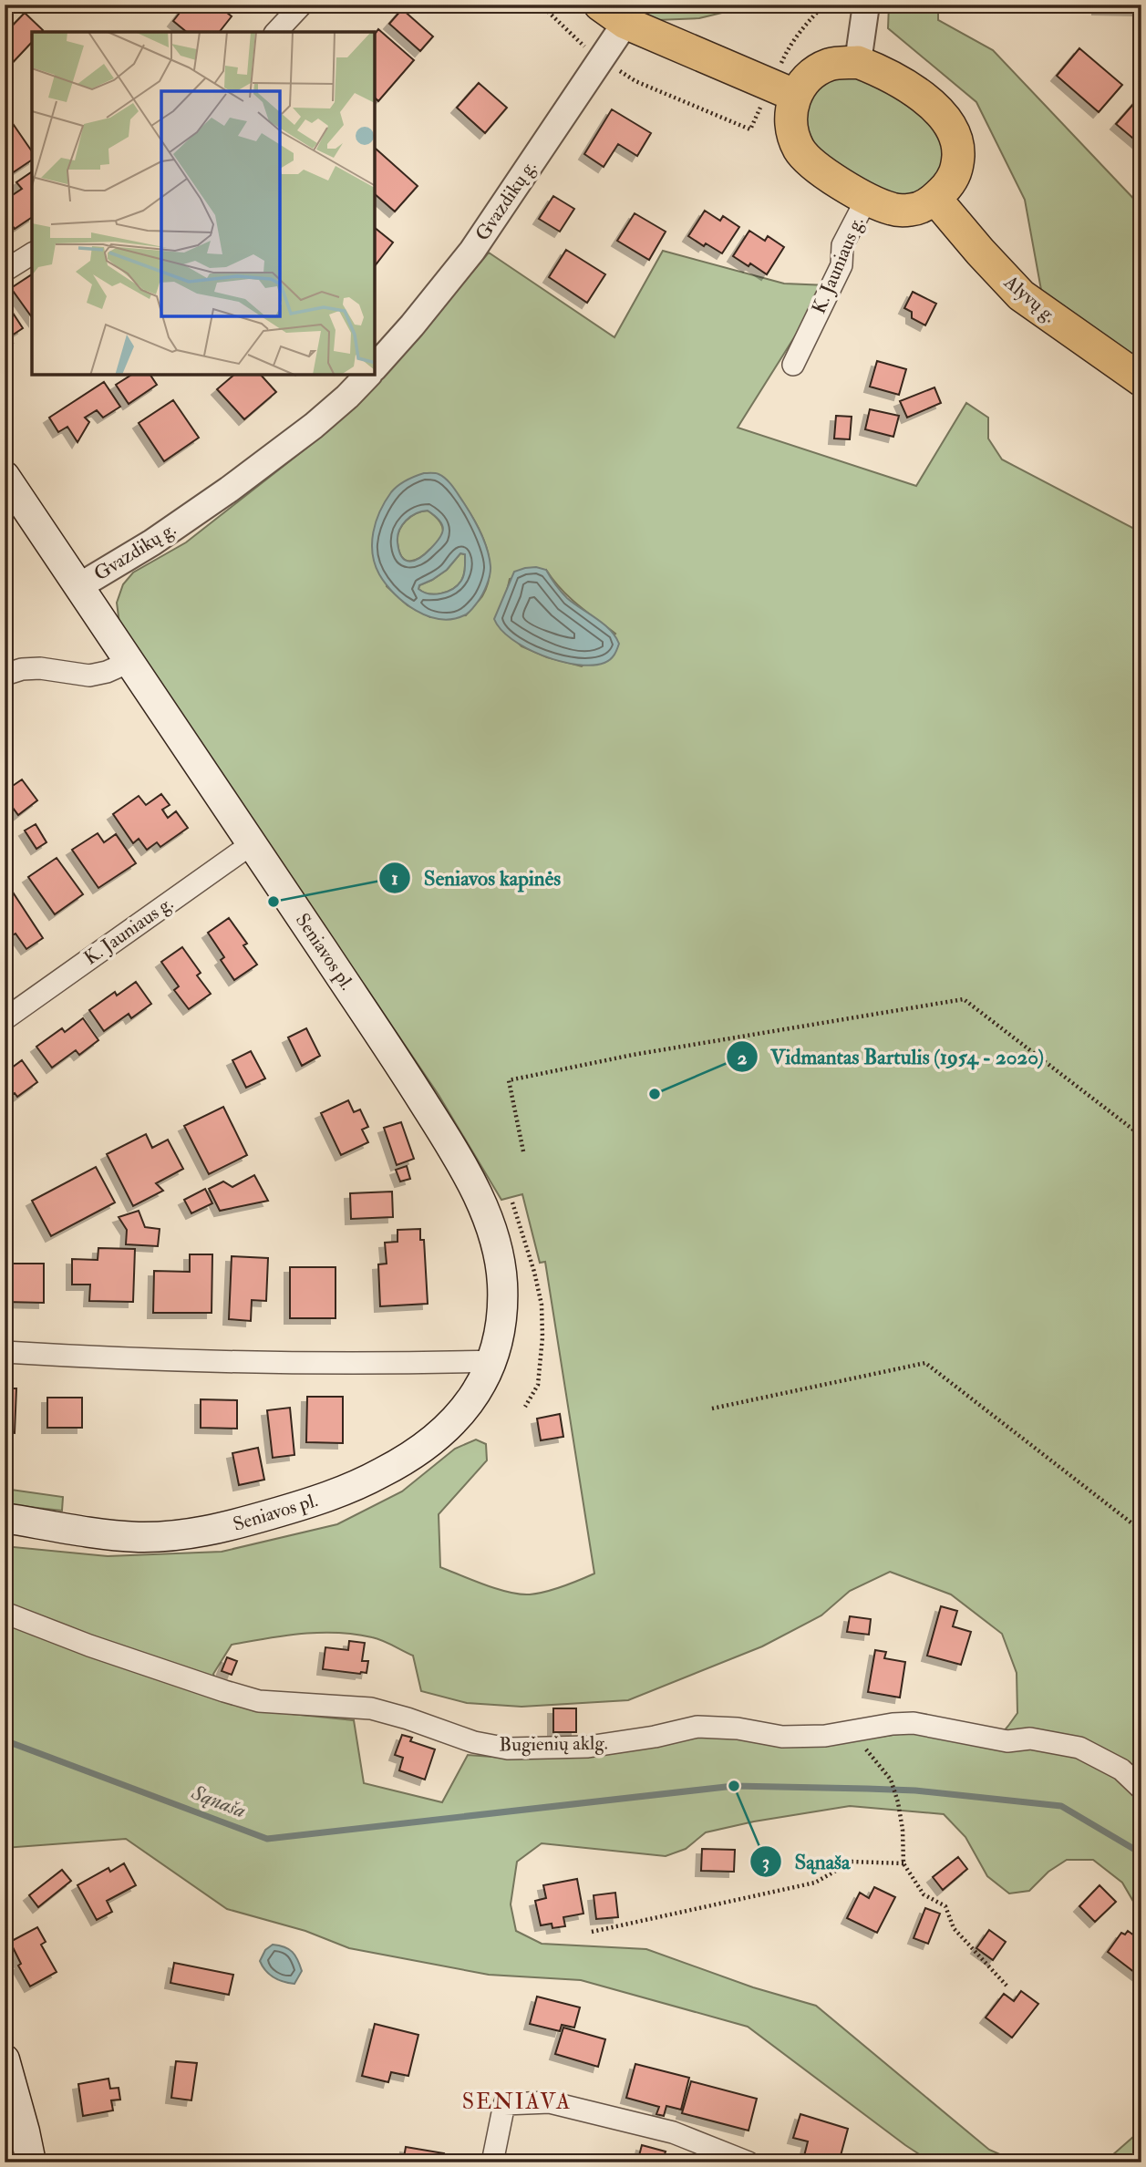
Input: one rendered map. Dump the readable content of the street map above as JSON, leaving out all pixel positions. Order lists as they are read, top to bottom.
{
  "streets": {
    "main road": ["Alyvų g.", "Seniavos pl."],
    "street": ["Gvazdikų g.", "K. Jauniaus g.", "Bugienių aklg."]
  },
  "crossings": [
    ["Gvazdikų g.", "Seniavos pl."],
    ["K. Jauniaus g.", "Alyvų g."],
    ["K. Jauniaus g.", "Seniavos pl."]
  ],
  "districts": ["SENIAVA"],
  "water": ["Sąnaša"],
  "places": ["Seniavos kapinės", "Vidmantas Bartulis (1954 - 2020)", "Sąnaša"]
}
